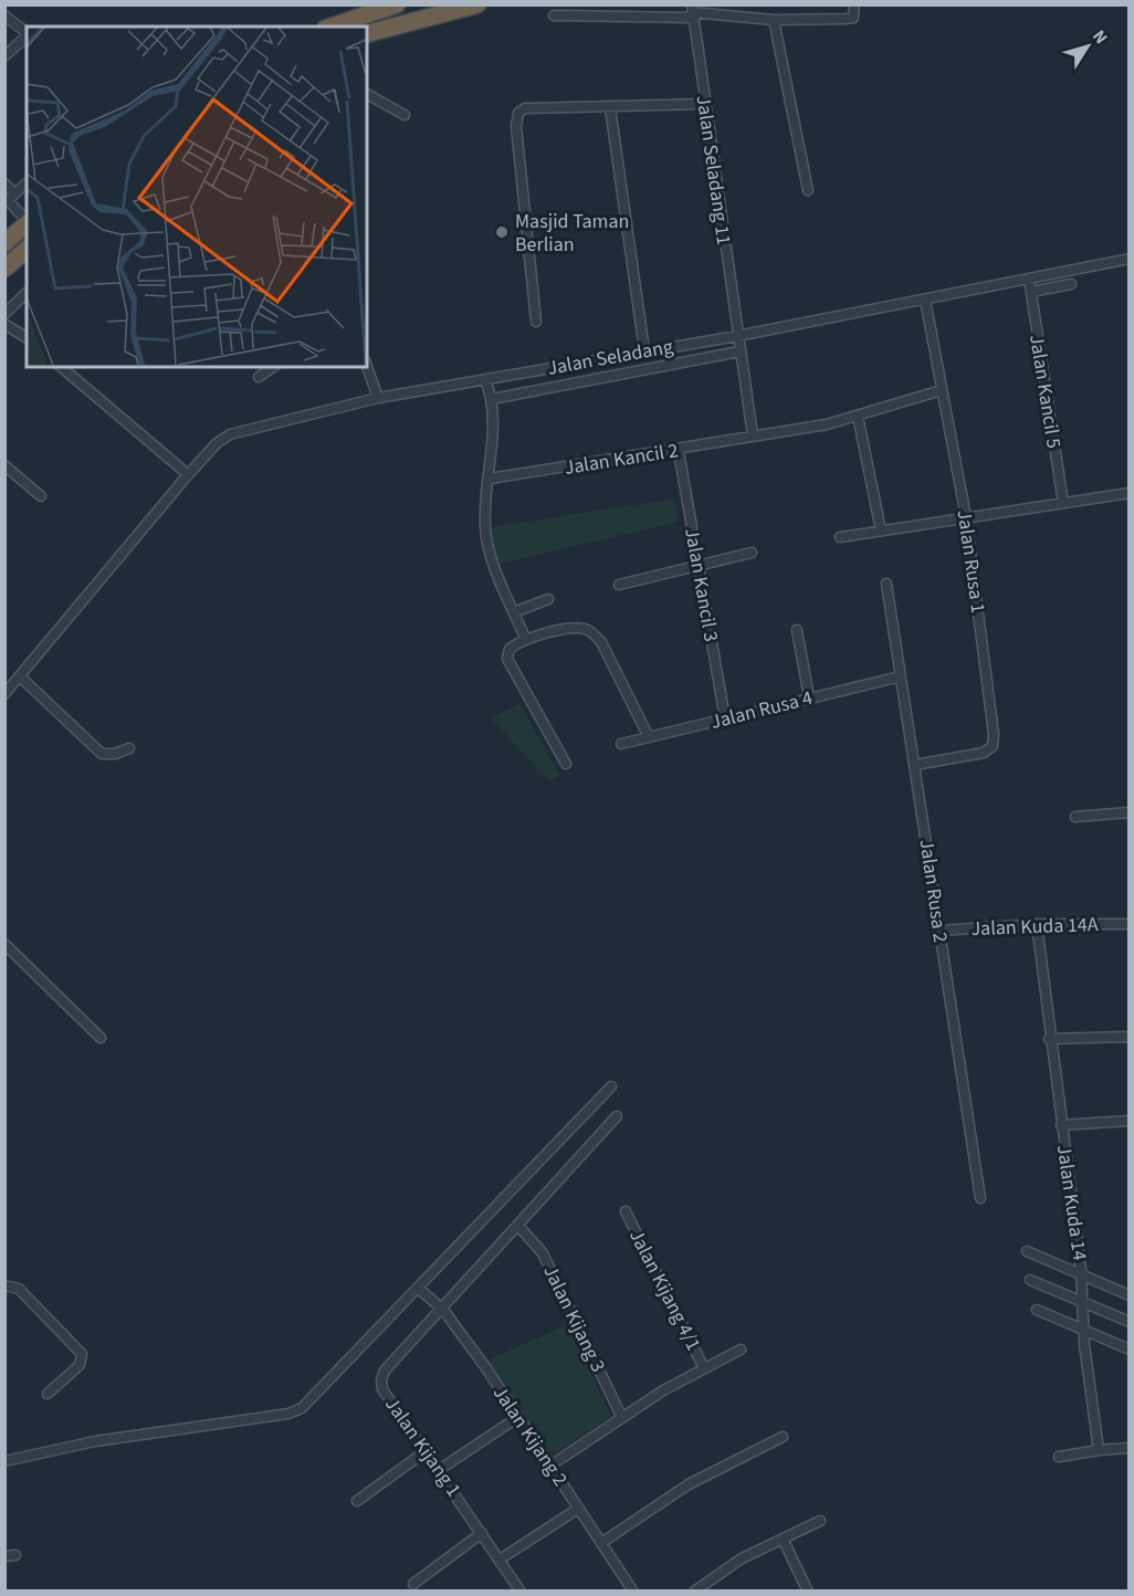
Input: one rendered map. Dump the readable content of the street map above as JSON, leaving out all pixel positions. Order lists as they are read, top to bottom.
{
  "streets": {
    "street": [
      "Jalan Seladang 11",
      "Jalan Seladang",
      "Jalan Kancil 5",
      "Jalan Kancil 2",
      "Jalan Rusa 1",
      "Jalan Kancil 3",
      "Jalan Rusa 4",
      "Jalan Rusa 2",
      "Jalan Kuda 14A",
      "Jalan Kuda 14",
      "Jalan Kijang 4/1",
      "Jalan Kijang 3",
      "Jalan Kijang 2",
      "Jalan Kijang 1"
    ]
  },
  "crossings": [
    ["Jalan Seladang 11", "Jalan Seladang"],
    ["Jalan Seladang", "Jalan Kancil 5"],
    ["Jalan Seladang", "Jalan Rusa 1"],
    ["Jalan Kancil 2", "Jalan Rusa 1"],
    ["Jalan Kancil 2", "Jalan Kancil 3"],
    ["Jalan Rusa 1", "Jalan Rusa 2"],
    ["Jalan Kancil 3", "Jalan Rusa 4"],
    ["Jalan Rusa 4", "Jalan Rusa 2"],
    ["Jalan Rusa 2", "Jalan Kuda 14A"],
    ["Jalan Kuda 14A", "Jalan Kuda 14"],
    ["Jalan Kijang 2", "Jalan Kijang 1"]
  ],
  "places": ["Masjid Taman Berlian"],
  "north": "top right"
}
